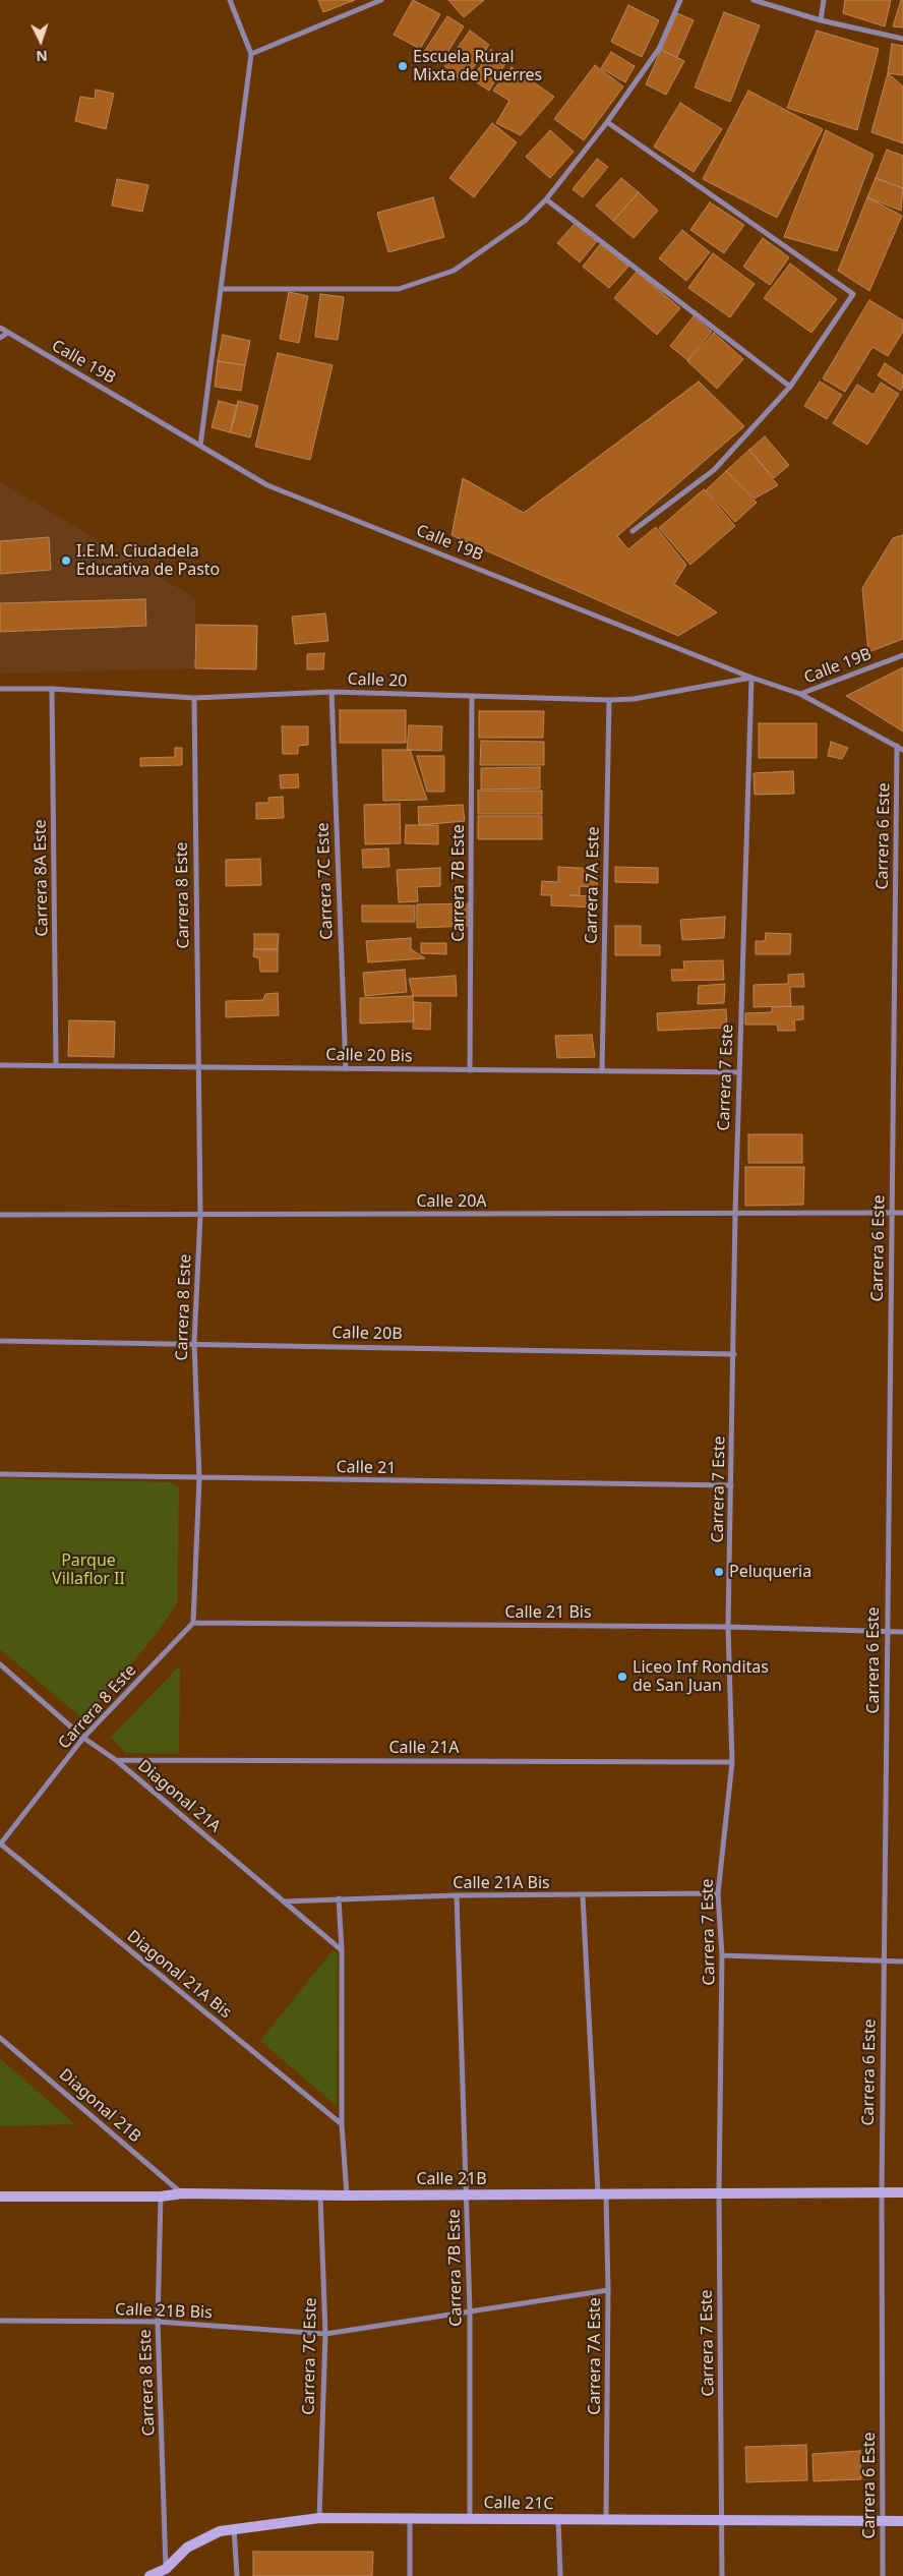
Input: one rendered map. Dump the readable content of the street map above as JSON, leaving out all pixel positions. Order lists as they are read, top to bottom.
{
  "streets": {
    "street": [
      "Calle 19B",
      "Calle 20",
      "Carrera 6 Este",
      "Carrera 8A Este",
      "Carrera 7C Este",
      "Carrera 7B Este",
      "Carrera 7A Este",
      "Carrera 8 Este",
      "Calle 20 Bis",
      "Carrera 7 Este",
      "Calle 20A",
      "Calle 20B",
      "Calle 21",
      "Calle 21 Bis",
      "Calle 21A",
      "Diagonal 21A",
      "Calle 21A Bis",
      "Diagonal 21A Bis",
      "Diagonal 21B",
      "Calle 21B",
      "Calle 21B Bis",
      "Calle 21C"
    ]
  },
  "crossings": [
    ["Calle 19B", "Calle 20"],
    ["Calle 19B", "Carrera 7 Este"],
    ["Calle 20", "Carrera 8A Este"],
    ["Calle 20", "Carrera 7C Este"],
    ["Calle 20", "Carrera 7B Este"],
    ["Calle 20", "Carrera 7A Este"],
    ["Calle 20", "Carrera 8 Este"],
    ["Calle 20", "Carrera 7 Este"],
    ["Carrera 6 Este", "Calle 20A"],
    ["Carrera 6 Este", "Calle 21 Bis"],
    ["Carrera 6 Este", "Calle 21B"],
    ["Carrera 6 Este", "Calle 21C"],
    ["Carrera 8A Este", "Calle 20 Bis"],
    ["Carrera 7C Este", "Calle 20 Bis"],
    ["Carrera 7C Este", "Calle 21B"],
    ["Carrera 7C Este", "Calle 21B Bis"],
    ["Carrera 7C Este", "Calle 21C"],
    ["Carrera 7B Este", "Calle 20 Bis"],
    ["Carrera 7B Este", "Calle 21A Bis"],
    ["Carrera 7B Este", "Calle 21B"],
    ["Carrera 7B Este", "Calle 21B Bis"],
    ["Carrera 7B Este", "Calle 21C"],
    ["Carrera 7A Este", "Calle 20 Bis"],
    ["Carrera 7A Este", "Calle 21A Bis"],
    ["Carrera 7A Este", "Calle 21B"],
    ["Carrera 7A Este", "Calle 21B Bis"],
    ["Carrera 7A Este", "Calle 21C"],
    ["Carrera 8 Este", "Calle 20 Bis"],
    ["Carrera 8 Este", "Calle 20A"],
    ["Carrera 8 Este", "Calle 20B"],
    ["Carrera 8 Este", "Calle 21"],
    ["Carrera 8 Este", "Calle 21 Bis"],
    ["Carrera 8 Este", "Diagonal 21A"],
    ["Carrera 8 Este", "Diagonal 21A Bis"],
    ["Carrera 8 Este", "Calle 21B"],
    ["Carrera 8 Este", "Calle 21B Bis"],
    ["Carrera 8 Este", "Calle 21C"],
    ["Calle 20 Bis", "Carrera 7 Este"],
    ["Carrera 7 Este", "Calle 20A"],
    ["Carrera 7 Este", "Calle 20B"],
    ["Carrera 7 Este", "Calle 21"],
    ["Carrera 7 Este", "Calle 21 Bis"],
    ["Carrera 7 Este", "Calle 21A"],
    ["Carrera 7 Este", "Calle 21A Bis"],
    ["Carrera 7 Este", "Calle 21B"],
    ["Carrera 7 Este", "Calle 21C"],
    ["Calle 21A", "Diagonal 21A"],
    ["Diagonal 21A", "Calle 21A Bis"],
    ["Diagonal 21B", "Calle 21B"]
  ],
  "parks": ["Parque Villaflor II"],
  "places": [
    "Escuela Rural Mixta de Puerres",
    "I.E.M. Ciudadela Educativa de Pasto",
    "Peluqueria",
    "Liceo Inf Ronditas de San Juan"
  ],
  "north": "bottom"
}
